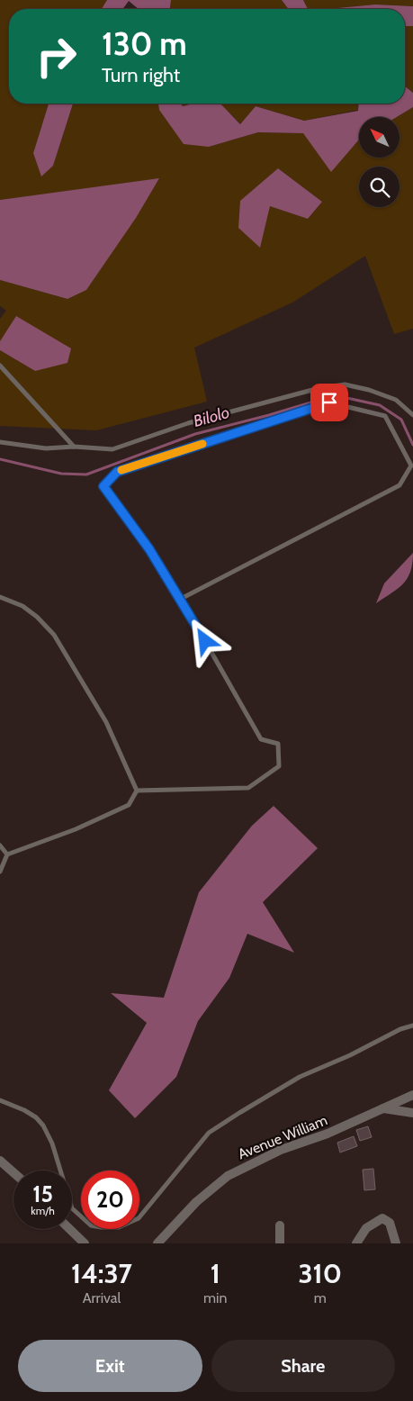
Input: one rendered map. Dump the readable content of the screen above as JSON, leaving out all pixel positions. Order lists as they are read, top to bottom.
{
  "streets": {
    "street": ["Avenue William"]
  },
  "water": ["Bilolo"],
  "north": "top left",
  "page": {
    "turn": ["130 m", "Turn right"],
    "speed": "15 km/h",
    "limit": "20",
    "eta": [
      "14:37",
      "Arrival",
      "1",
      "min",
      "310",
      "m"
    ],
    "buttons": ["Exit", "Share"]
  }
}
